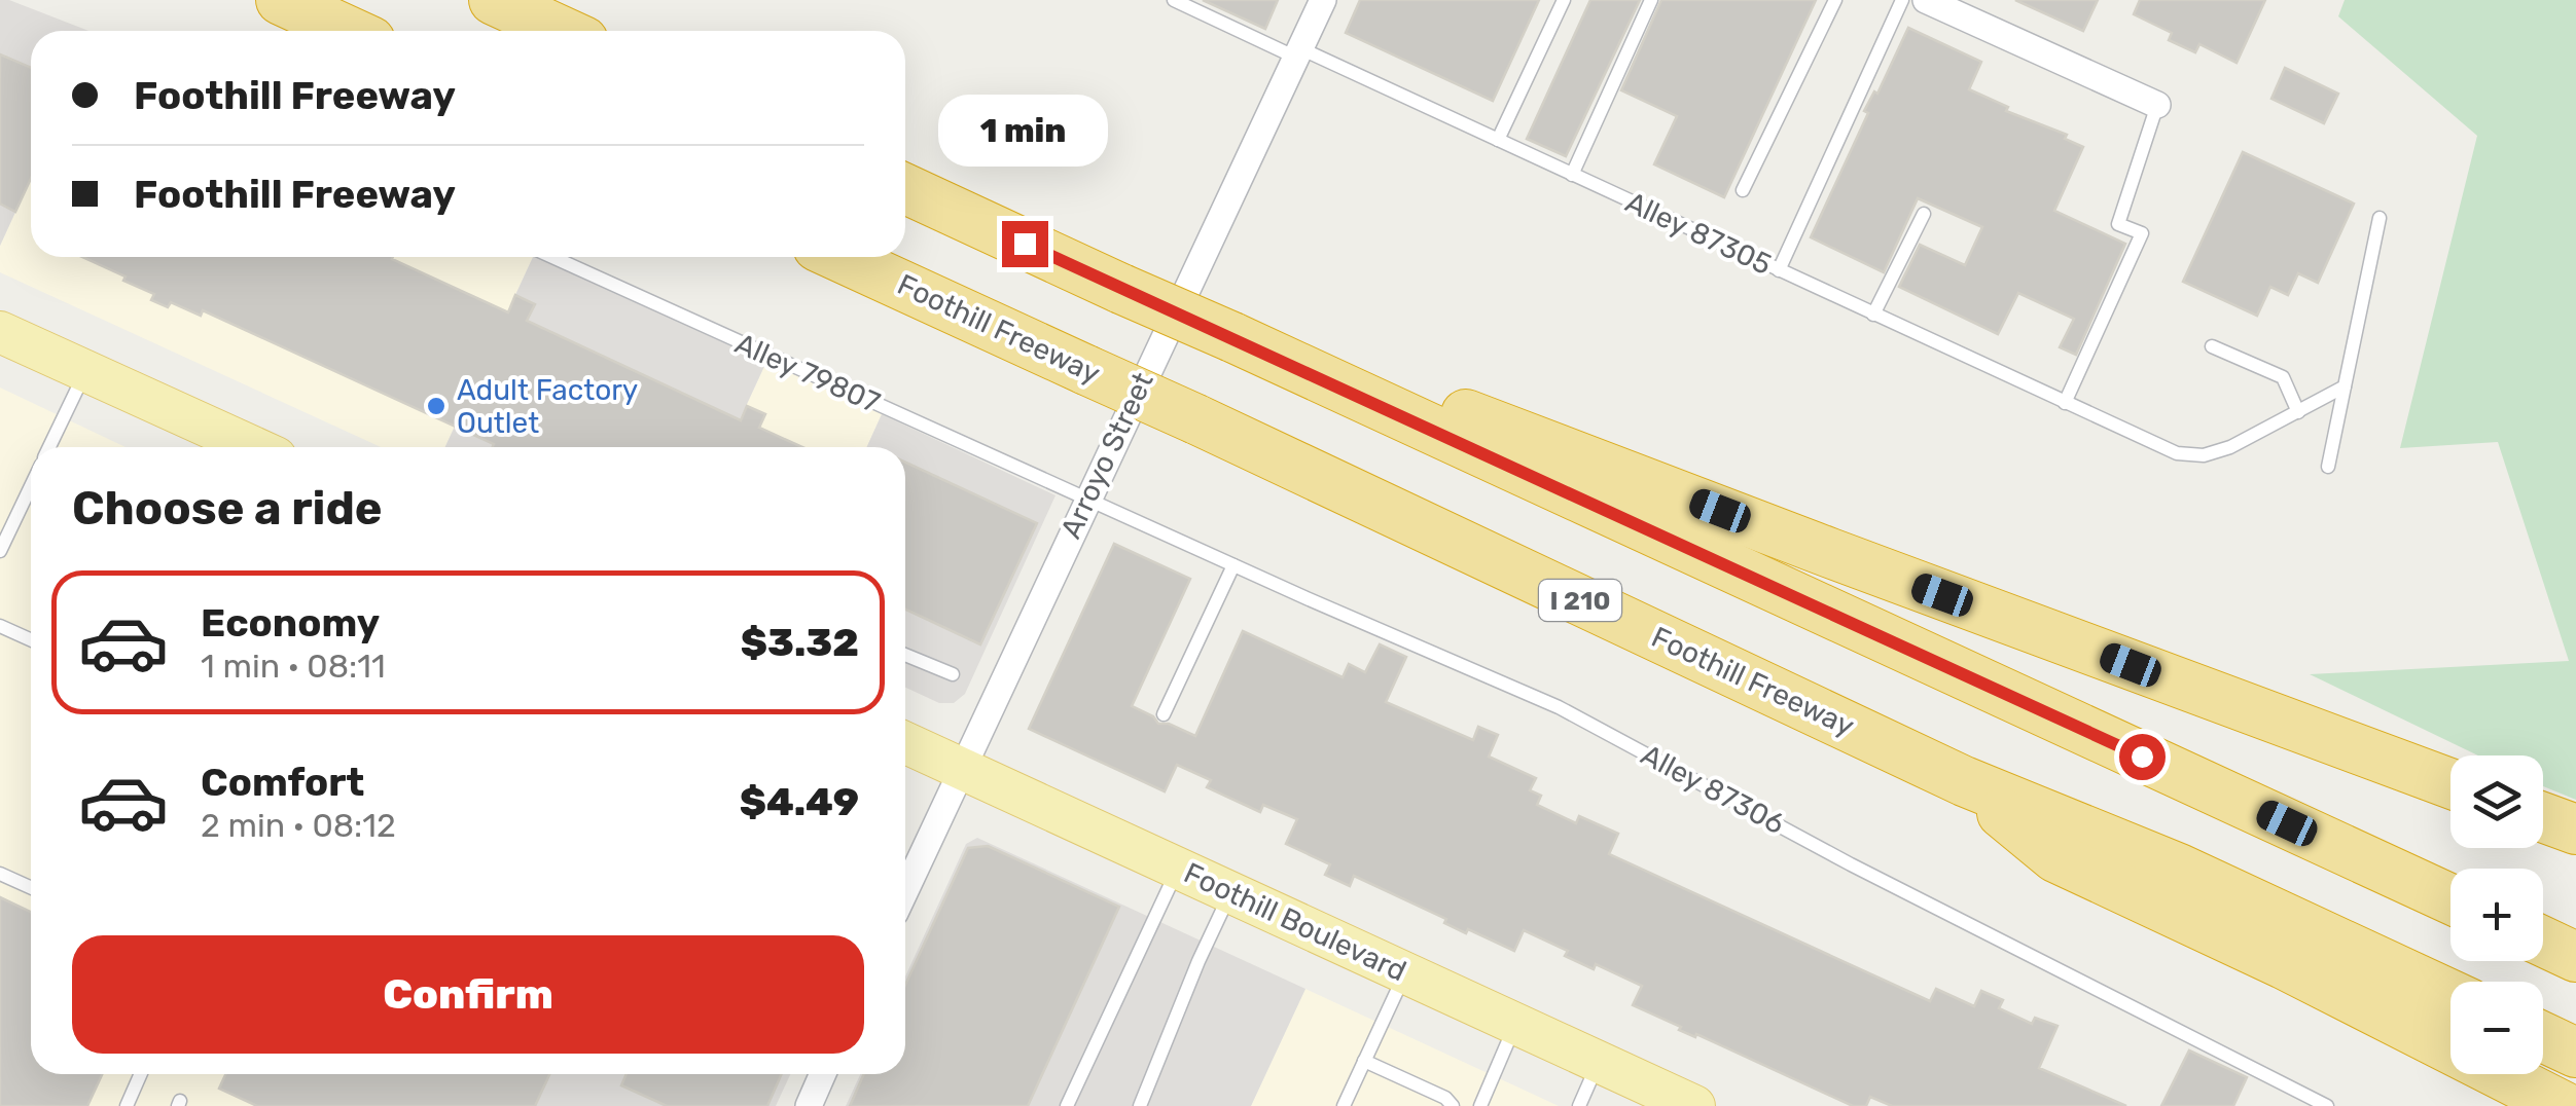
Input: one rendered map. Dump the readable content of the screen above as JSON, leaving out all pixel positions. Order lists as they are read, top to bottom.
{
  "streets": {
    "highway": ["Foothill Freeway", "I 210"],
    "main road": ["Foothill Boulevard"],
    "street": ["Arroyo Street"],
    "lane": ["Alley 87305", "Alley 79807", "Alley 87306"]
  },
  "crossings": [
    ["Alley 87305", "Arroyo Street"],
    ["Alley 79807", "Arroyo Street"],
    ["Alley 79807", "Alley 87306"],
    ["Arroyo Street", "Alley 87306"],
    ["Arroyo Street", "Foothill Boulevard"]
  ],
  "places": ["Adult Factory Outlet"],
  "page": {
    "banner": ["Foothill Freeway", "Foothill Freeway"],
    "bubble": "1 min",
    "heading": "Choose a ride",
    "list": [
      {
        "name": "Economy",
        "note": "1 min · 08:11",
        "value": "$3.32"
      },
      {
        "name": "Comfort",
        "note": "2 min · 08:12",
        "value": "$4.49"
      }
    ],
    "map_buttons": ["+", "−"],
    "buttons": "Confirm"
  }
}
